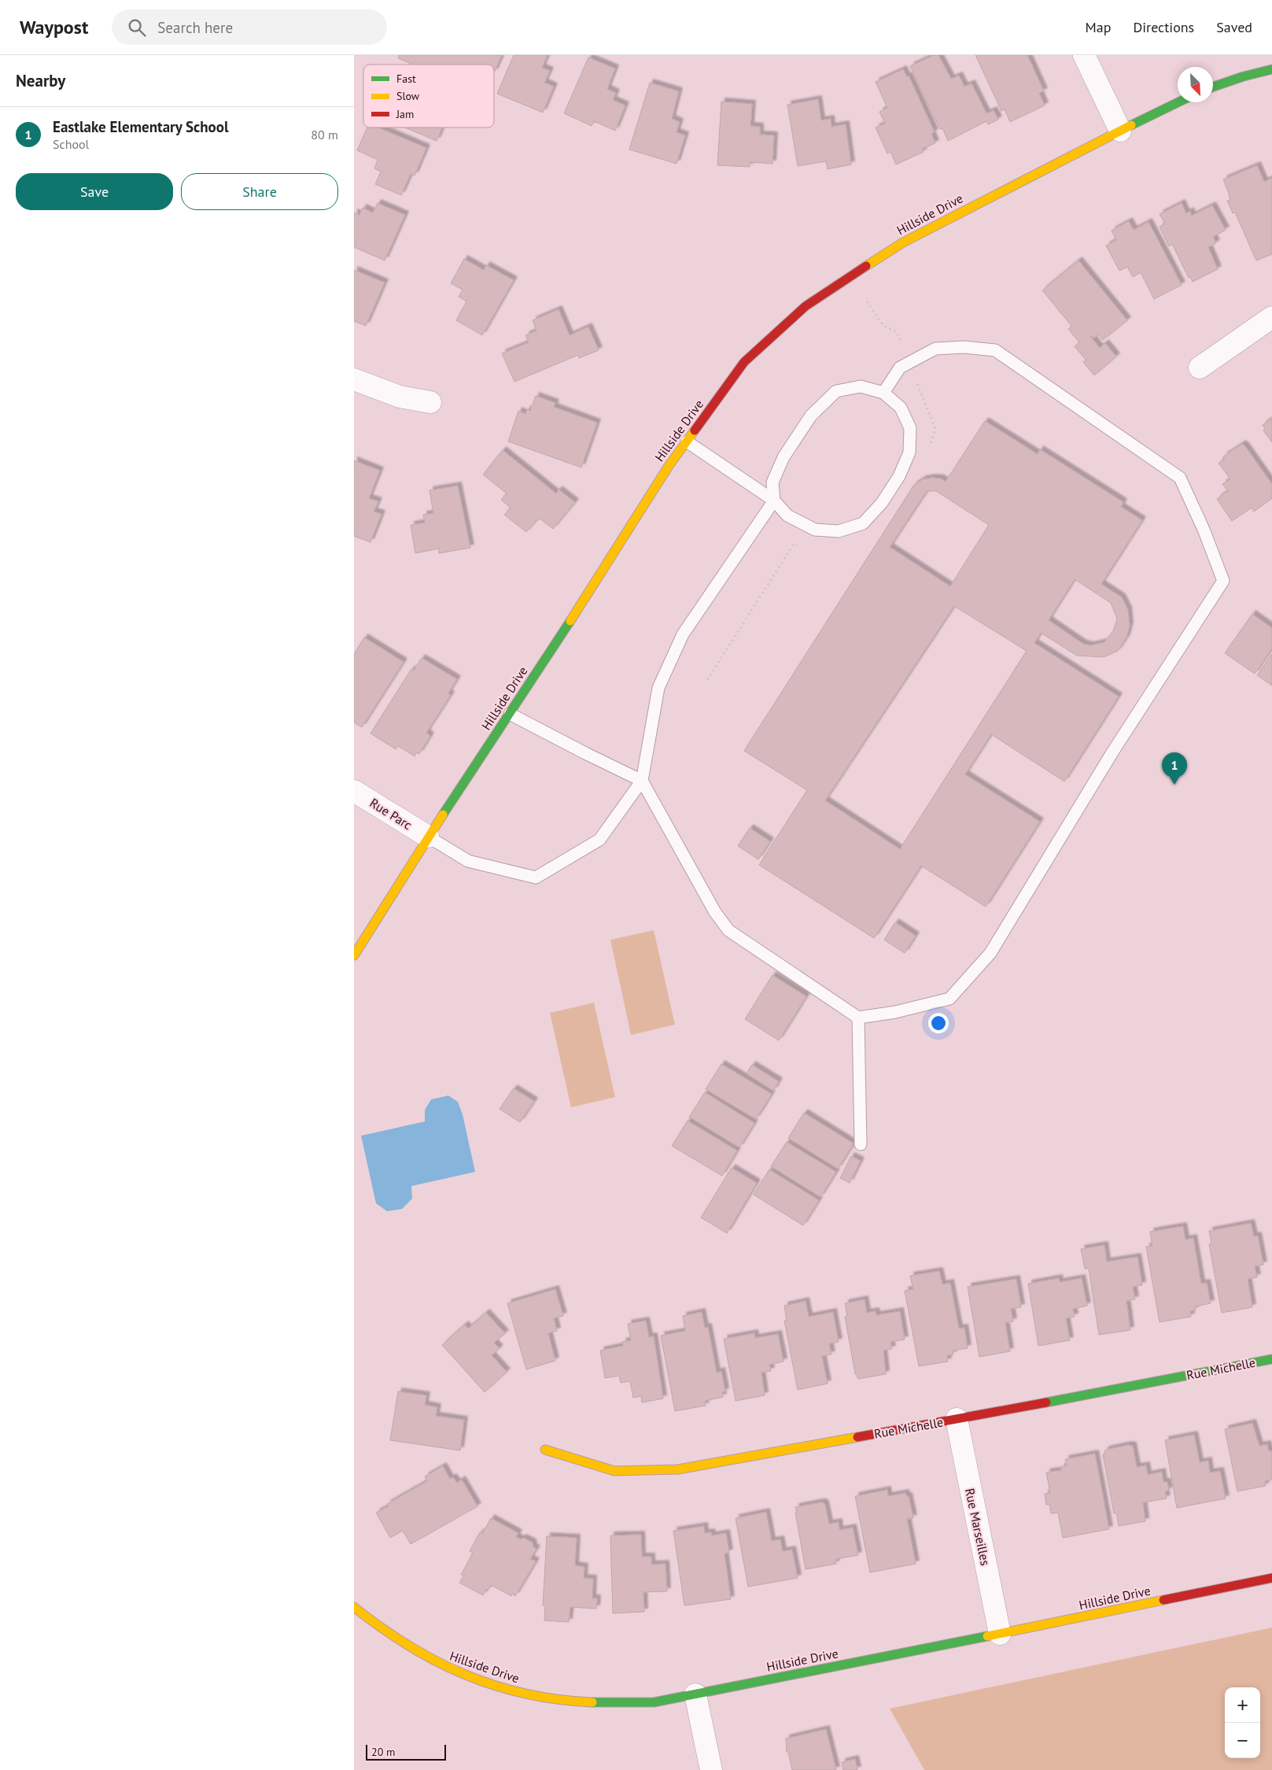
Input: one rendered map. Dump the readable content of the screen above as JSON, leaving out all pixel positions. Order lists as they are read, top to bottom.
{
  "streets": {
    "street": [
      "Hillside Drive",
      "Rue Parc",
      "Rue Michelle",
      "Rue Marseilles"
    ]
  },
  "crossings": [
    ["Hillside Drive", "Rue Parc"],
    ["Hillside Drive", "Rue Marseilles"],
    ["Rue Michelle", "Rue Marseilles"]
  ],
  "legend": ["Fast", "Slow", "Jam"],
  "scale_bar": "20 m",
  "north": "bottom right",
  "page": {
    "header": "Waypost",
    "search": "Search here",
    "nav": ["Map", "Directions", "Saved"],
    "heading": "Nearby",
    "list": [
      {
        "mark": "1",
        "name": "Eastlake Elementary School",
        "note": "School",
        "value": "80 m"
      }
    ],
    "buttons": ["Save", "Share"],
    "pins": "1",
    "map_buttons": ["+", "−"],
    "scale": "20 m"
  }
}
